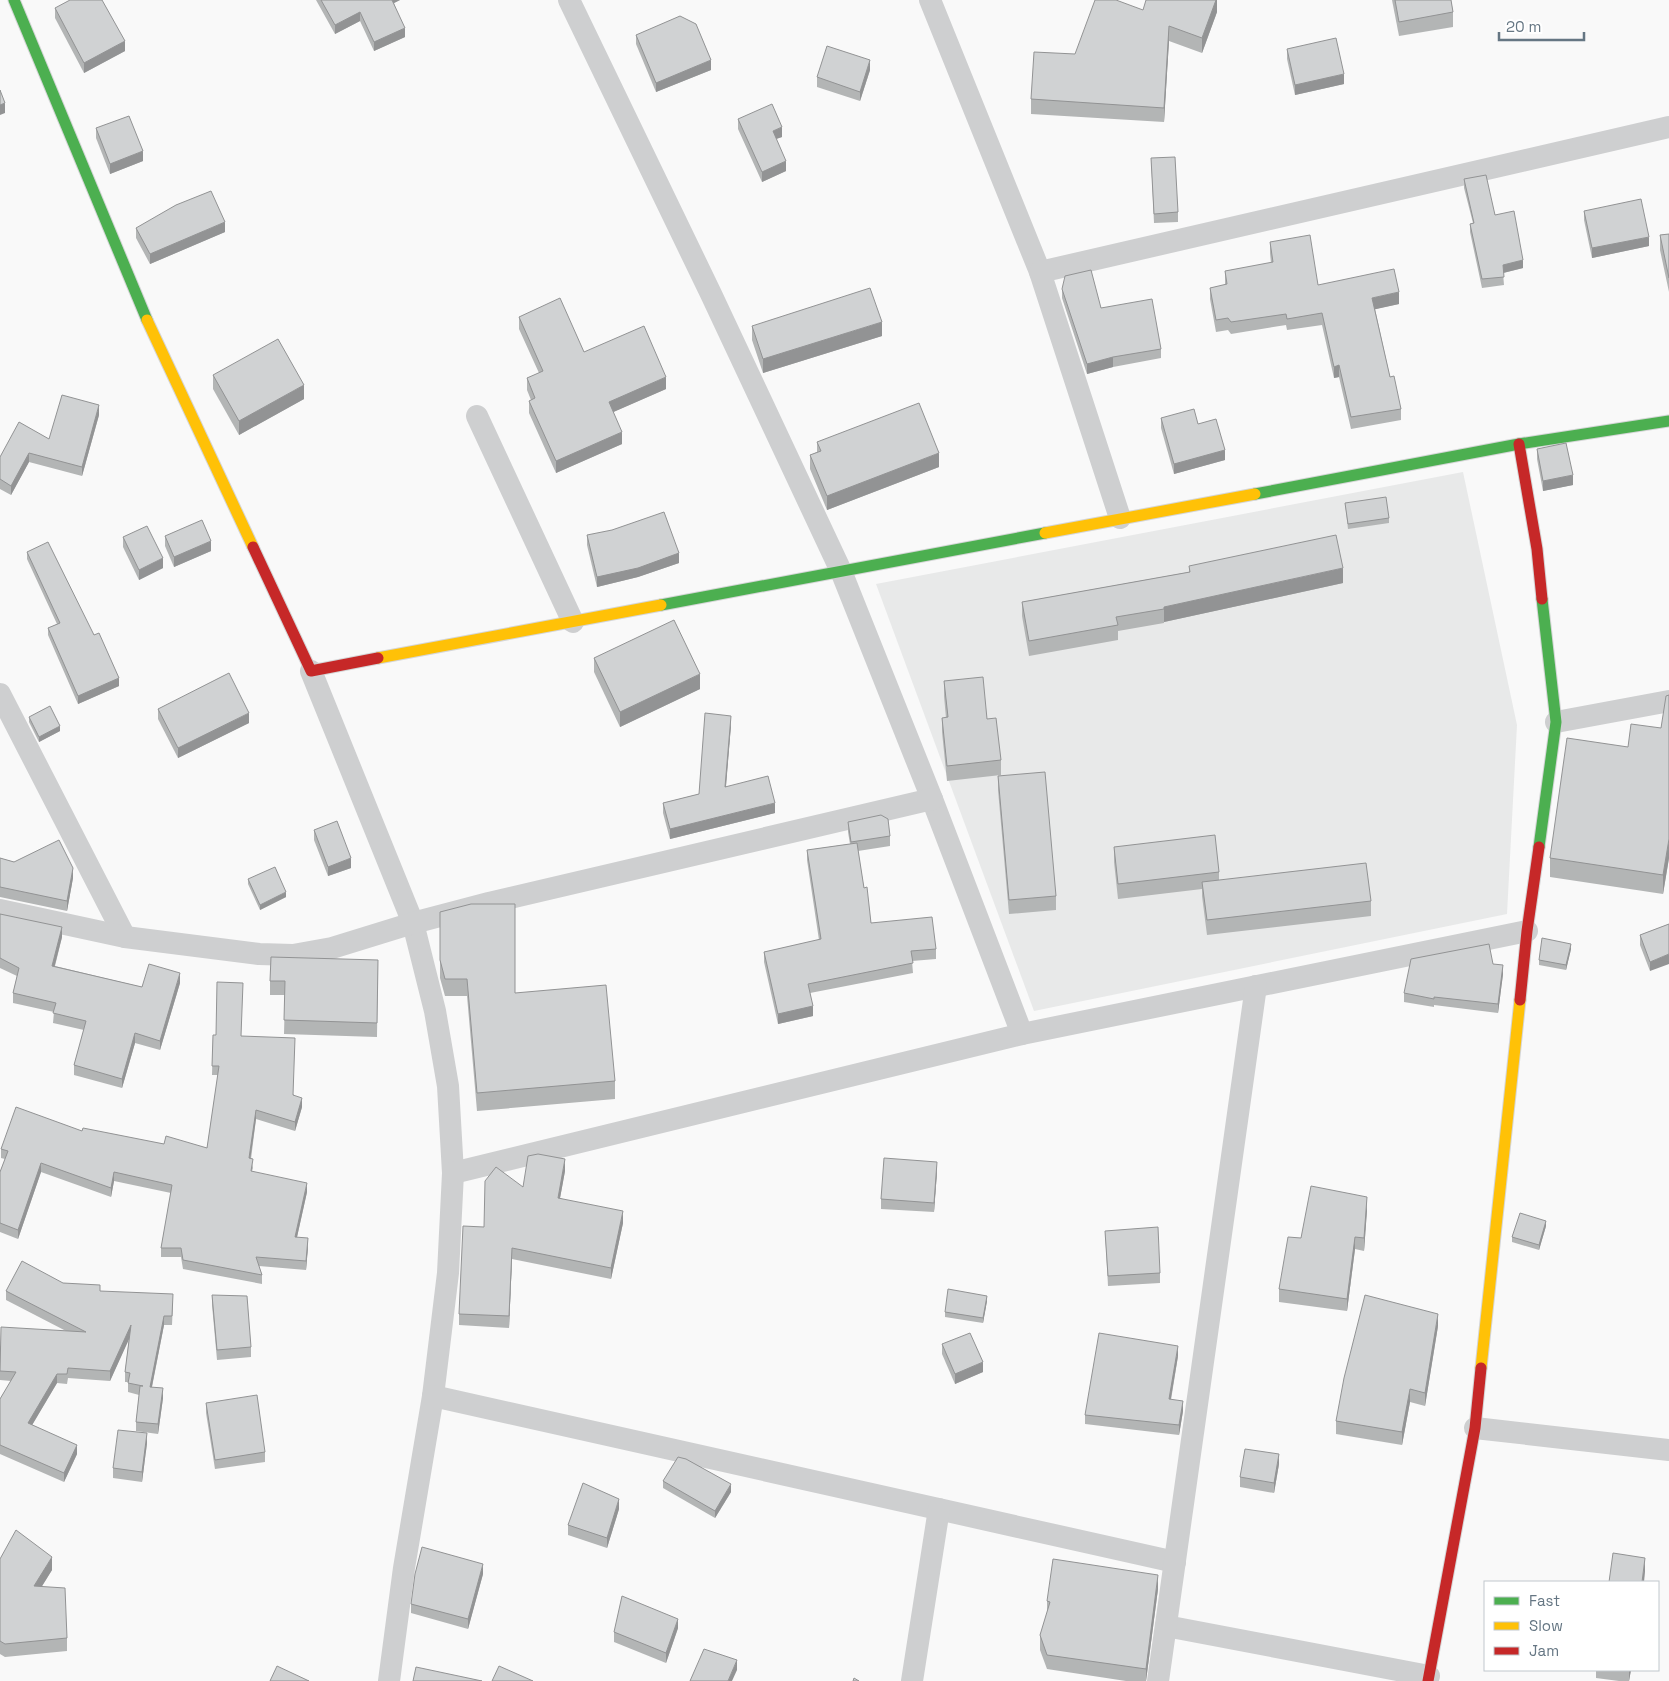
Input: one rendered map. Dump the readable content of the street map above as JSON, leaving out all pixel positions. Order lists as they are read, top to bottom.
{
  "legend": ["Fast", "Slow", "Jam"],
  "scale_bar": "20 m"
}
